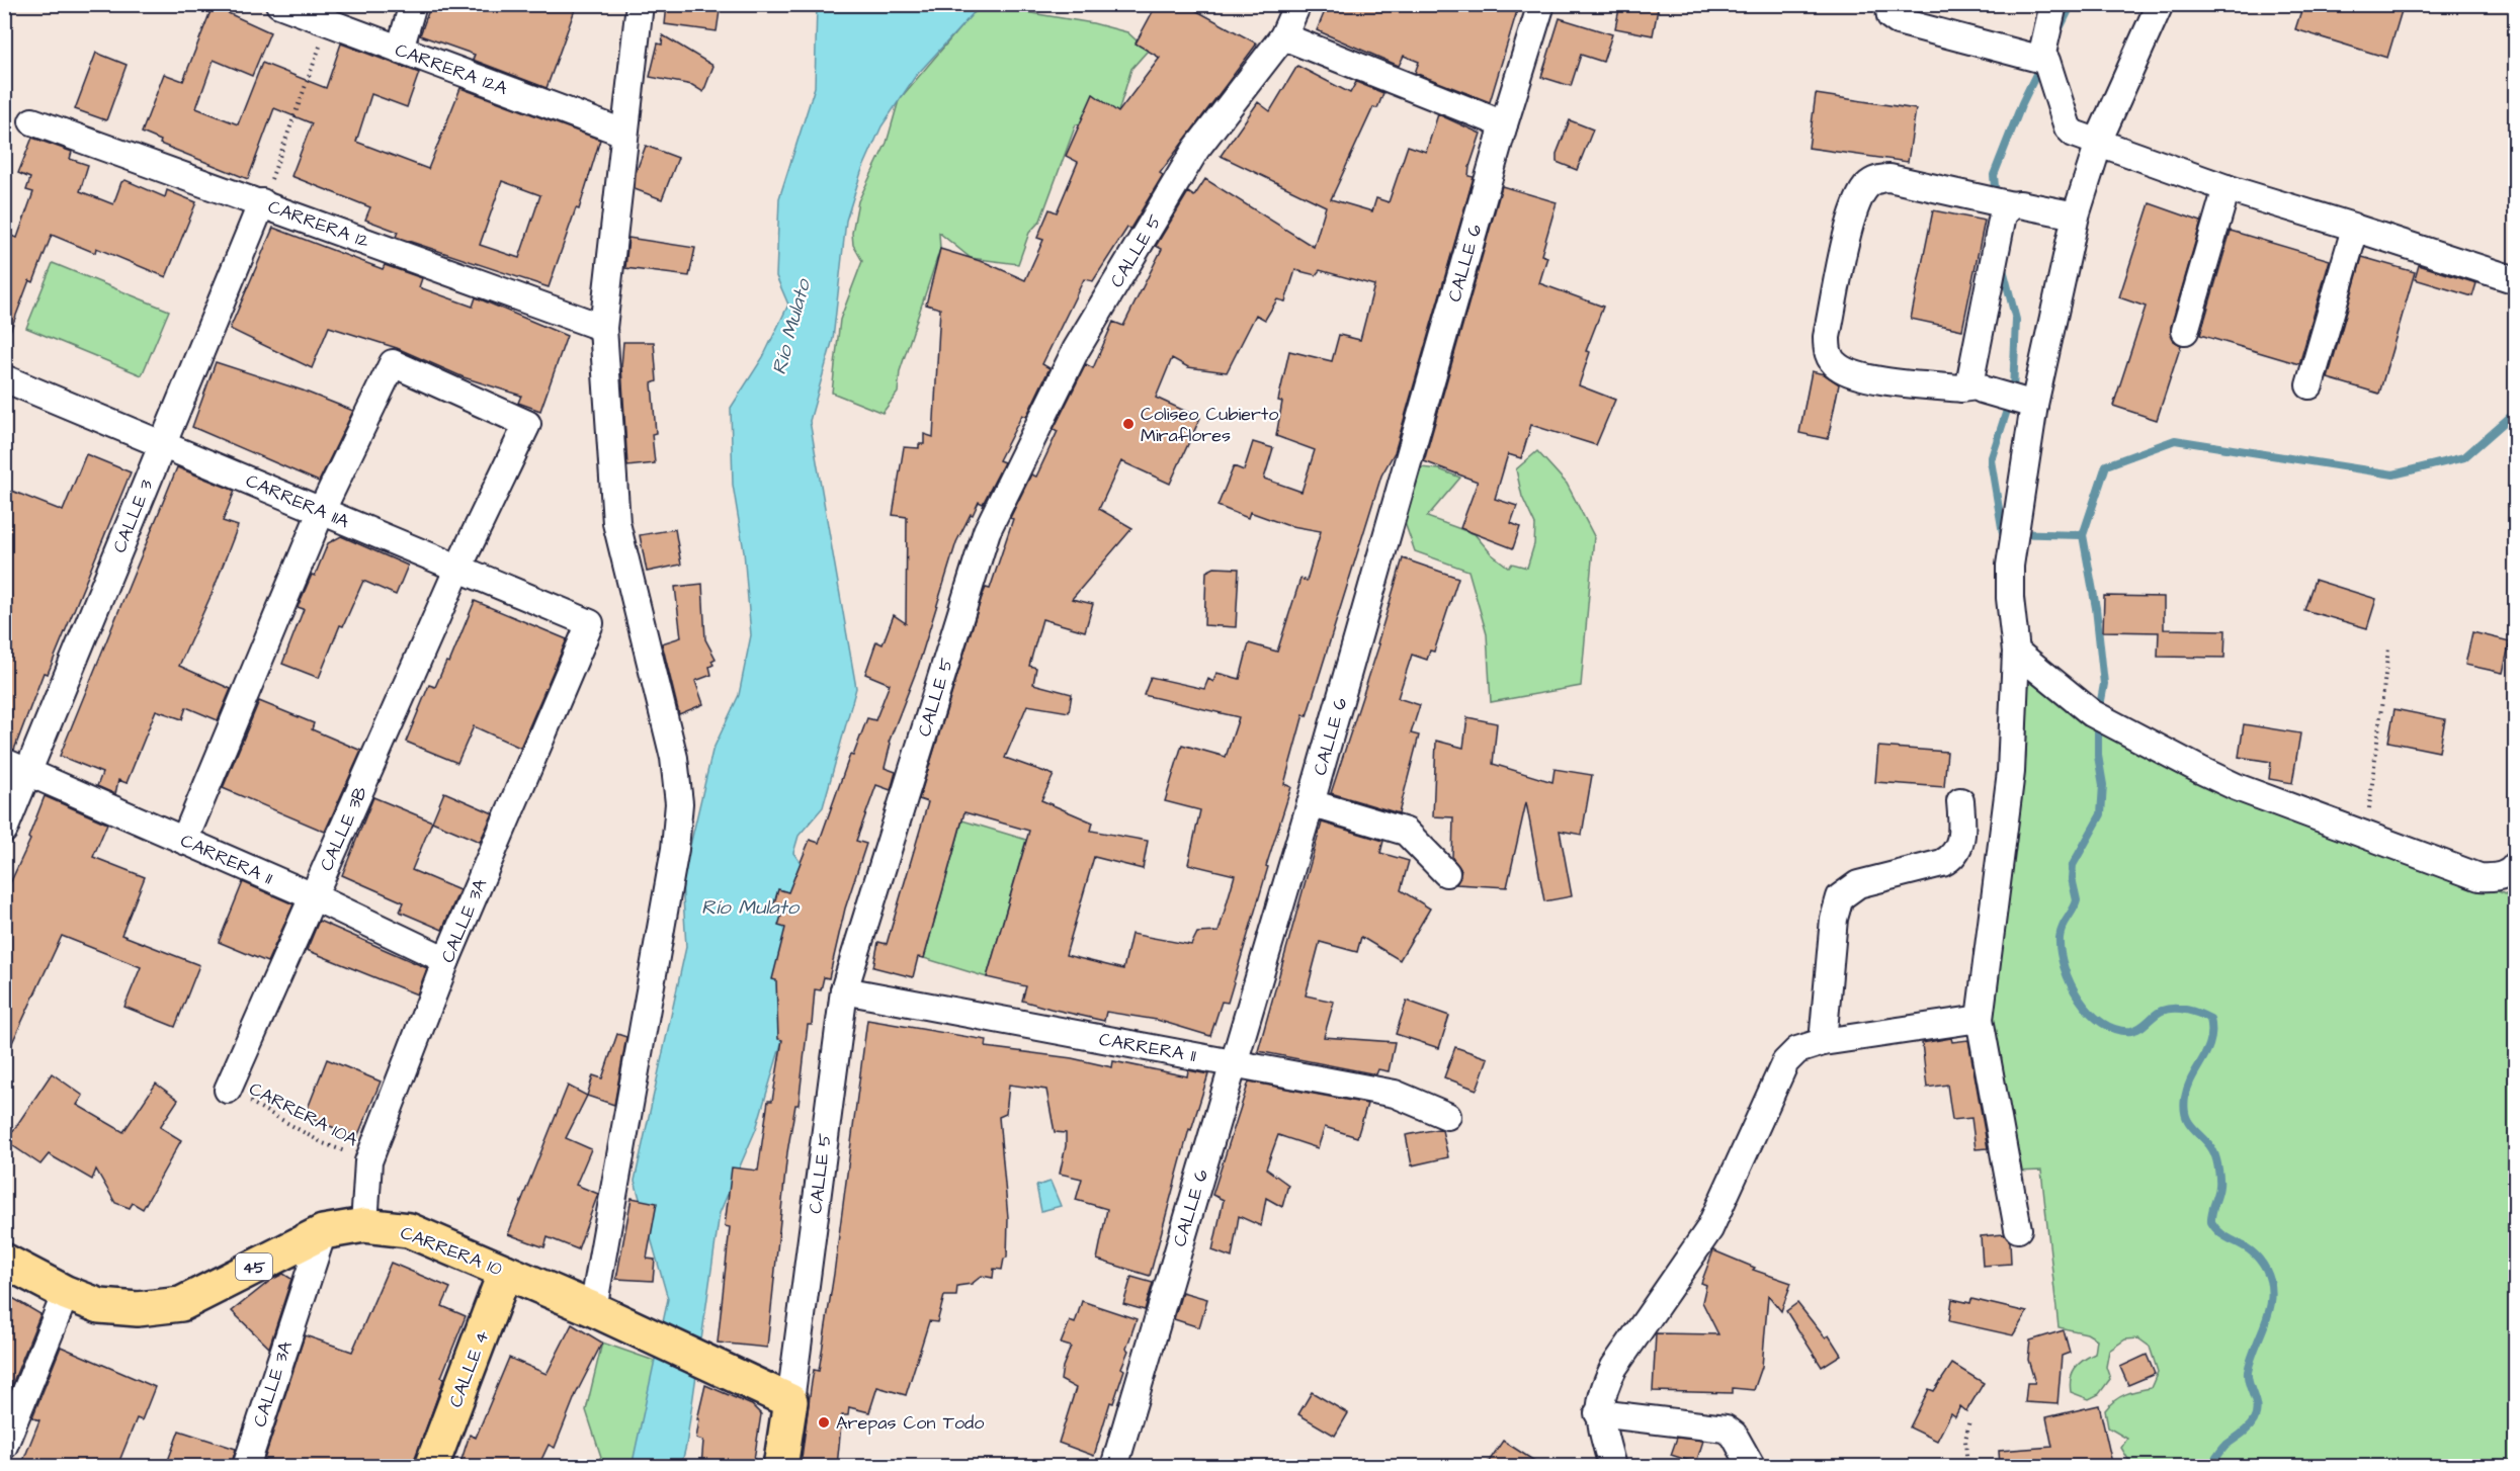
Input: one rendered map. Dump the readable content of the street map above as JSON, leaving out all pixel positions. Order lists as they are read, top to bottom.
{
  "streets": {
    "main road": [
      "CALLE 5",
      "CARRERA 10",
      "45",
      "CALLE 4"
    ],
    "street": [
      "CARRERA 12A",
      "CARRERA 12",
      "CALLE 6",
      "CARRERA 11A",
      "CALLE 3",
      "CALLE 3B",
      "CARRERA 11",
      "CALLE 3A"
    ],
    "path": ["CARRERA 10A"]
  },
  "crossings": [
    ["CARRERA 12", "CALLE 3"],
    ["CALLE 5", "CARRERA 11"],
    ["CALLE 5", "CARRERA 10"],
    ["CALLE 6", "CARRERA 11"],
    ["CARRERA 11A", "CALLE 3"],
    ["CARRERA 11A", "CALLE 3B"],
    ["CARRERA 11A", "CALLE 3A"],
    ["CALLE 3", "CARRERA 11"],
    ["CALLE 3B", "CARRERA 11"],
    ["CALLE 3B", "CARRERA 10A"],
    ["CARRERA 11", "CALLE 3A"],
    ["CALLE 3A", "CARRERA 10A"],
    ["CALLE 3A", "CARRERA 10"],
    ["CARRERA 10", "CALLE 4"]
  ],
  "water": ["Río Mulato"],
  "places": ["Coliseo Cubierto Miraflores", "Arepas Con Todo"]
}
